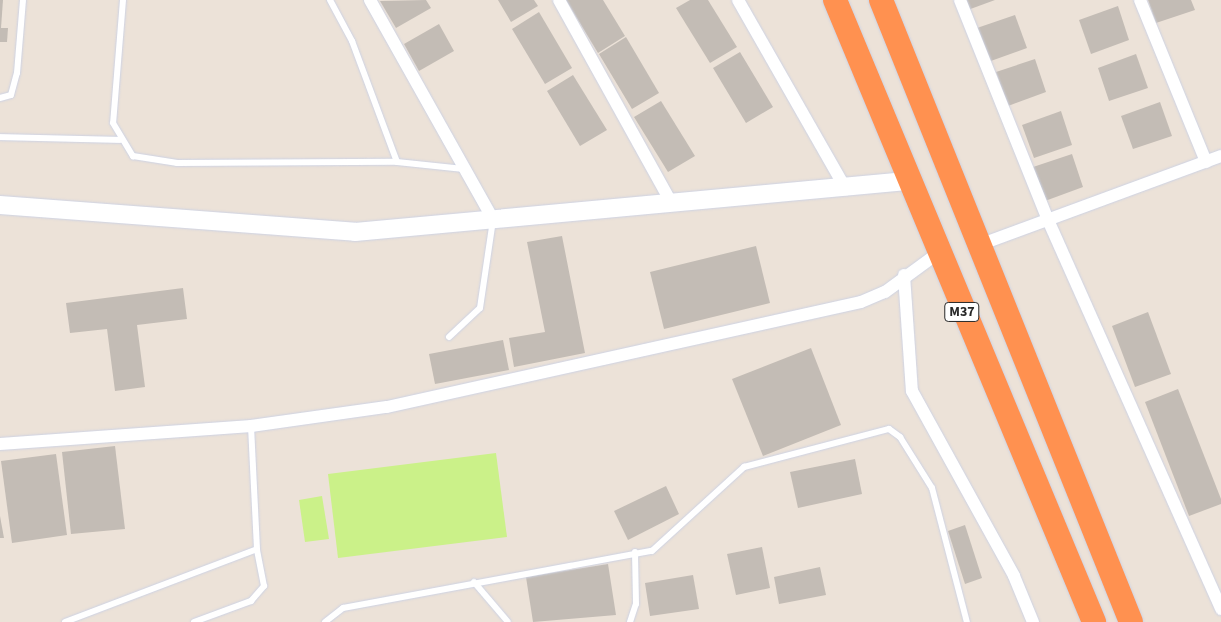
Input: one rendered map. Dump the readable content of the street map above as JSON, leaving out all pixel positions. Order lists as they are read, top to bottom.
{
  "streets": {
    "highway": ["M37"]
  }
}
